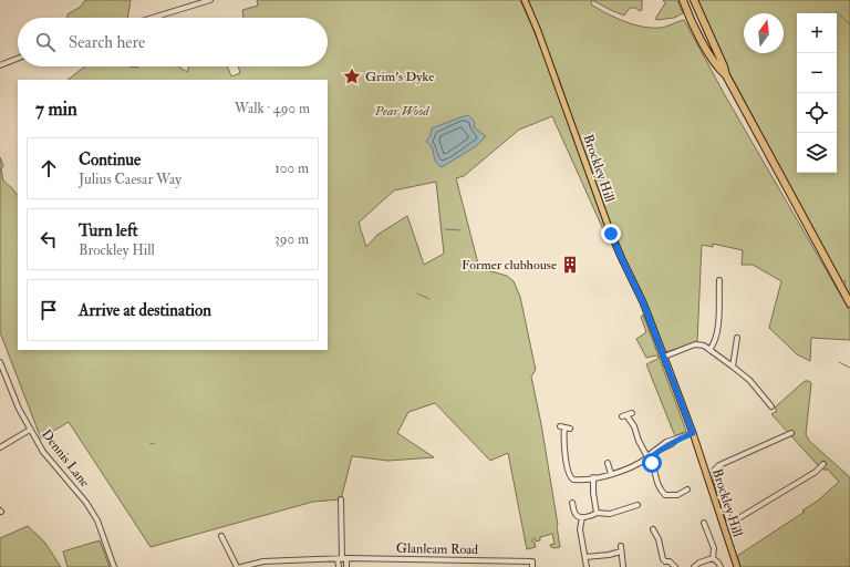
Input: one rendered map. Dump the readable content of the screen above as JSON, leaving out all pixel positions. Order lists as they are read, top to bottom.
{
  "streets": {
    "main road": ["Brockley Hill"],
    "street": ["Dennis Lane", "Glanleam Road"]
  },
  "parks": ["Pear Wood"],
  "places": {
    "place": ["Grim's Dyke"],
    "building": ["Former clubhouse"]
  },
  "north": "top",
  "page": {
    "map_buttons": ["+", "−"],
    "search": "Search here",
    "heading": ["7 min", "Walk · 490 m"],
    "list": [
      ["Continue", "Julius Caesar Way", "100 m"],
      ["Turn left", "Brockley Hill", "390 m"],
      "Arrive at destination"
    ]
  }
}
